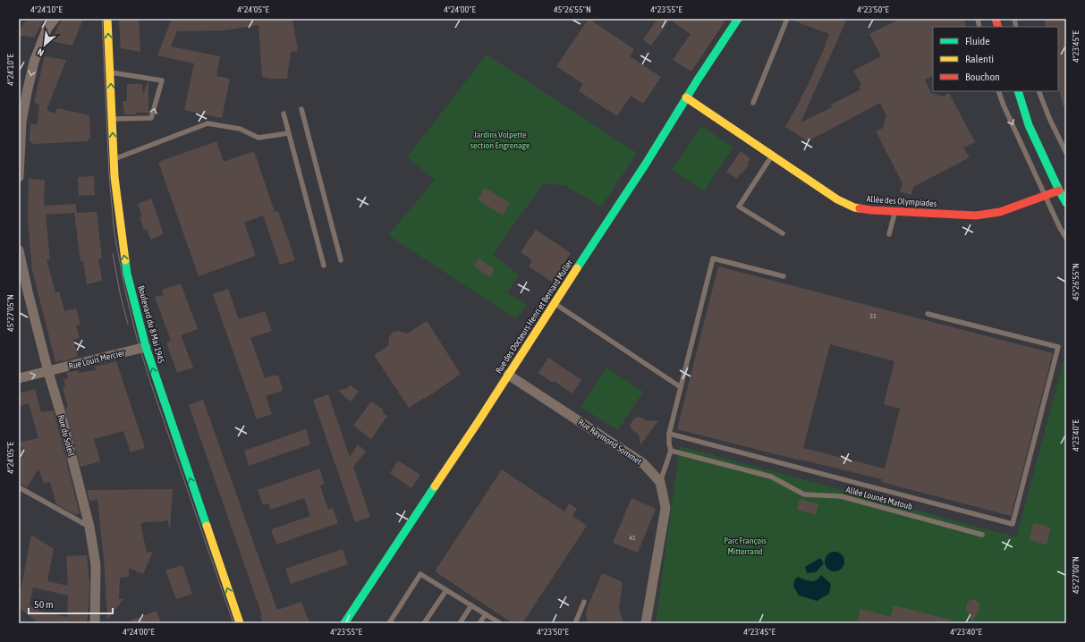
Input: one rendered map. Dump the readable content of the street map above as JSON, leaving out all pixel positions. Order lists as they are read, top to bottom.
{
  "streets": {
    "main road": ["Allée des Olympiades", "Rue des Docteurs Henri et Bernard Muller", "Boulevard du 8 Mai 1945"],
    "street": ["Rue Louis Mercier", "Rue du Soleil", "Rue Raymond Sommet"],
    "lane": ["Allée Lounès Matoub"]
  },
  "crossings": [
    ["Allée des Olympiades", "Rue des Docteurs Henri et Bernard Muller"],
    ["Rue des Docteurs Henri et Bernard Muller", "Rue Raymond Sommet"],
    ["Boulevard du 8 Mai 1945", "Rue Louis Mercier"],
    ["Rue Louis Mercier", "Rue du Soleil"]
  ],
  "one_way": ["Boulevard du 8 Mai 1945"],
  "parks": ["Jardins Volpette section Engrenage", "Parc François Mitterrand"],
  "house_numbers": ["31", "41"],
  "legend": ["Fluide", "Ralenti", "Bouchon"],
  "scale_bar": "50 m",
  "north": "bottom left",
  "coordinates": [
    "4°24'10\"E",
    "4°24'05\"E",
    "4°24'00\"E",
    "45°26'55\"N",
    "4°23'55\"E",
    "4°23'50\"E",
    "4°23'45\"E",
    "45°27'05\"N",
    "4°23'40\"E",
    "45°27'00\"N"
  ]
}
